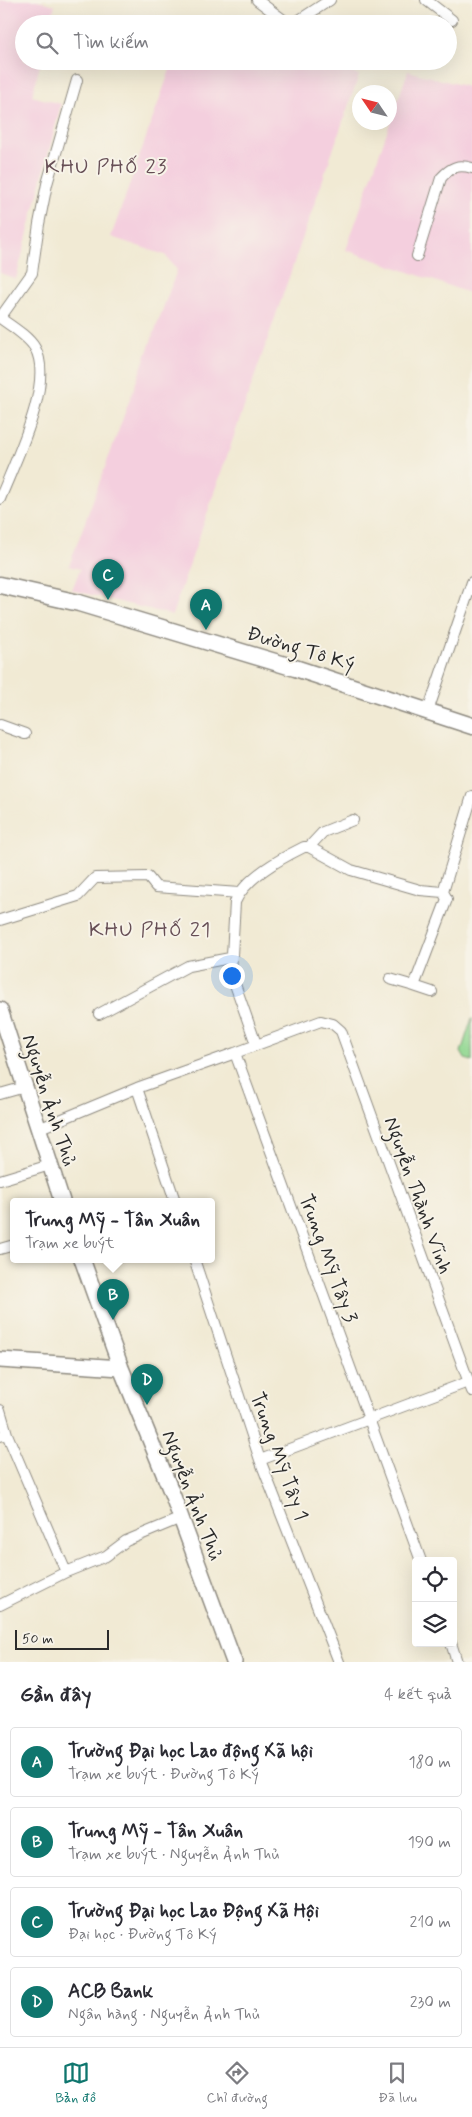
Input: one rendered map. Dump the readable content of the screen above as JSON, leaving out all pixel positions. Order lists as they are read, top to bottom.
{
  "streets": {
    "main road": ["Đường Tô Ký", "Nguyễn Ảnh Thủ"],
    "street": ["Nguyễn Thành Vĩnh", "Trung Mỹ Tây 3", "Trung Mỹ Tây 1"]
  },
  "districts": ["KHU PHỐ 23", "KHU PHỐ 21"],
  "scale_bar": "50 m",
  "north": "top left",
  "page": {
    "search": "Tìm kiếm",
    "pins": [
      "C",
      "A",
      "B",
      "D"
    ],
    "popup": ["Trung Mỹ - Tân Xuân", "Trạm xe buýt"],
    "scale": "50 m",
    "heading": ["Gần đây", "4 kết quả"],
    "list": [
      {
        "mark": "A",
        "name": "Trường Đại học Lao động Xã hội",
        "note": "Trạm xe buýt · Đường Tô Ký",
        "value": "180 m"
      },
      {
        "mark": "B",
        "name": "Trung Mỹ - Tân Xuân",
        "note": "Trạm xe buýt · Nguyễn Ảnh Thủ",
        "value": "190 m"
      },
      {
        "mark": "C",
        "name": "Trường Đại học Lao Động Xã Hội",
        "note": "Đại học · Đường Tô Ký",
        "value": "210 m"
      },
      {
        "mark": "D",
        "name": "ACB Bank",
        "note": "Ngân hàng · Nguyễn Ảnh Thủ",
        "value": "230 m"
      }
    ],
    "nav": ["Bản đồ", "Chỉ đường", "Đã lưu"]
  }
}
